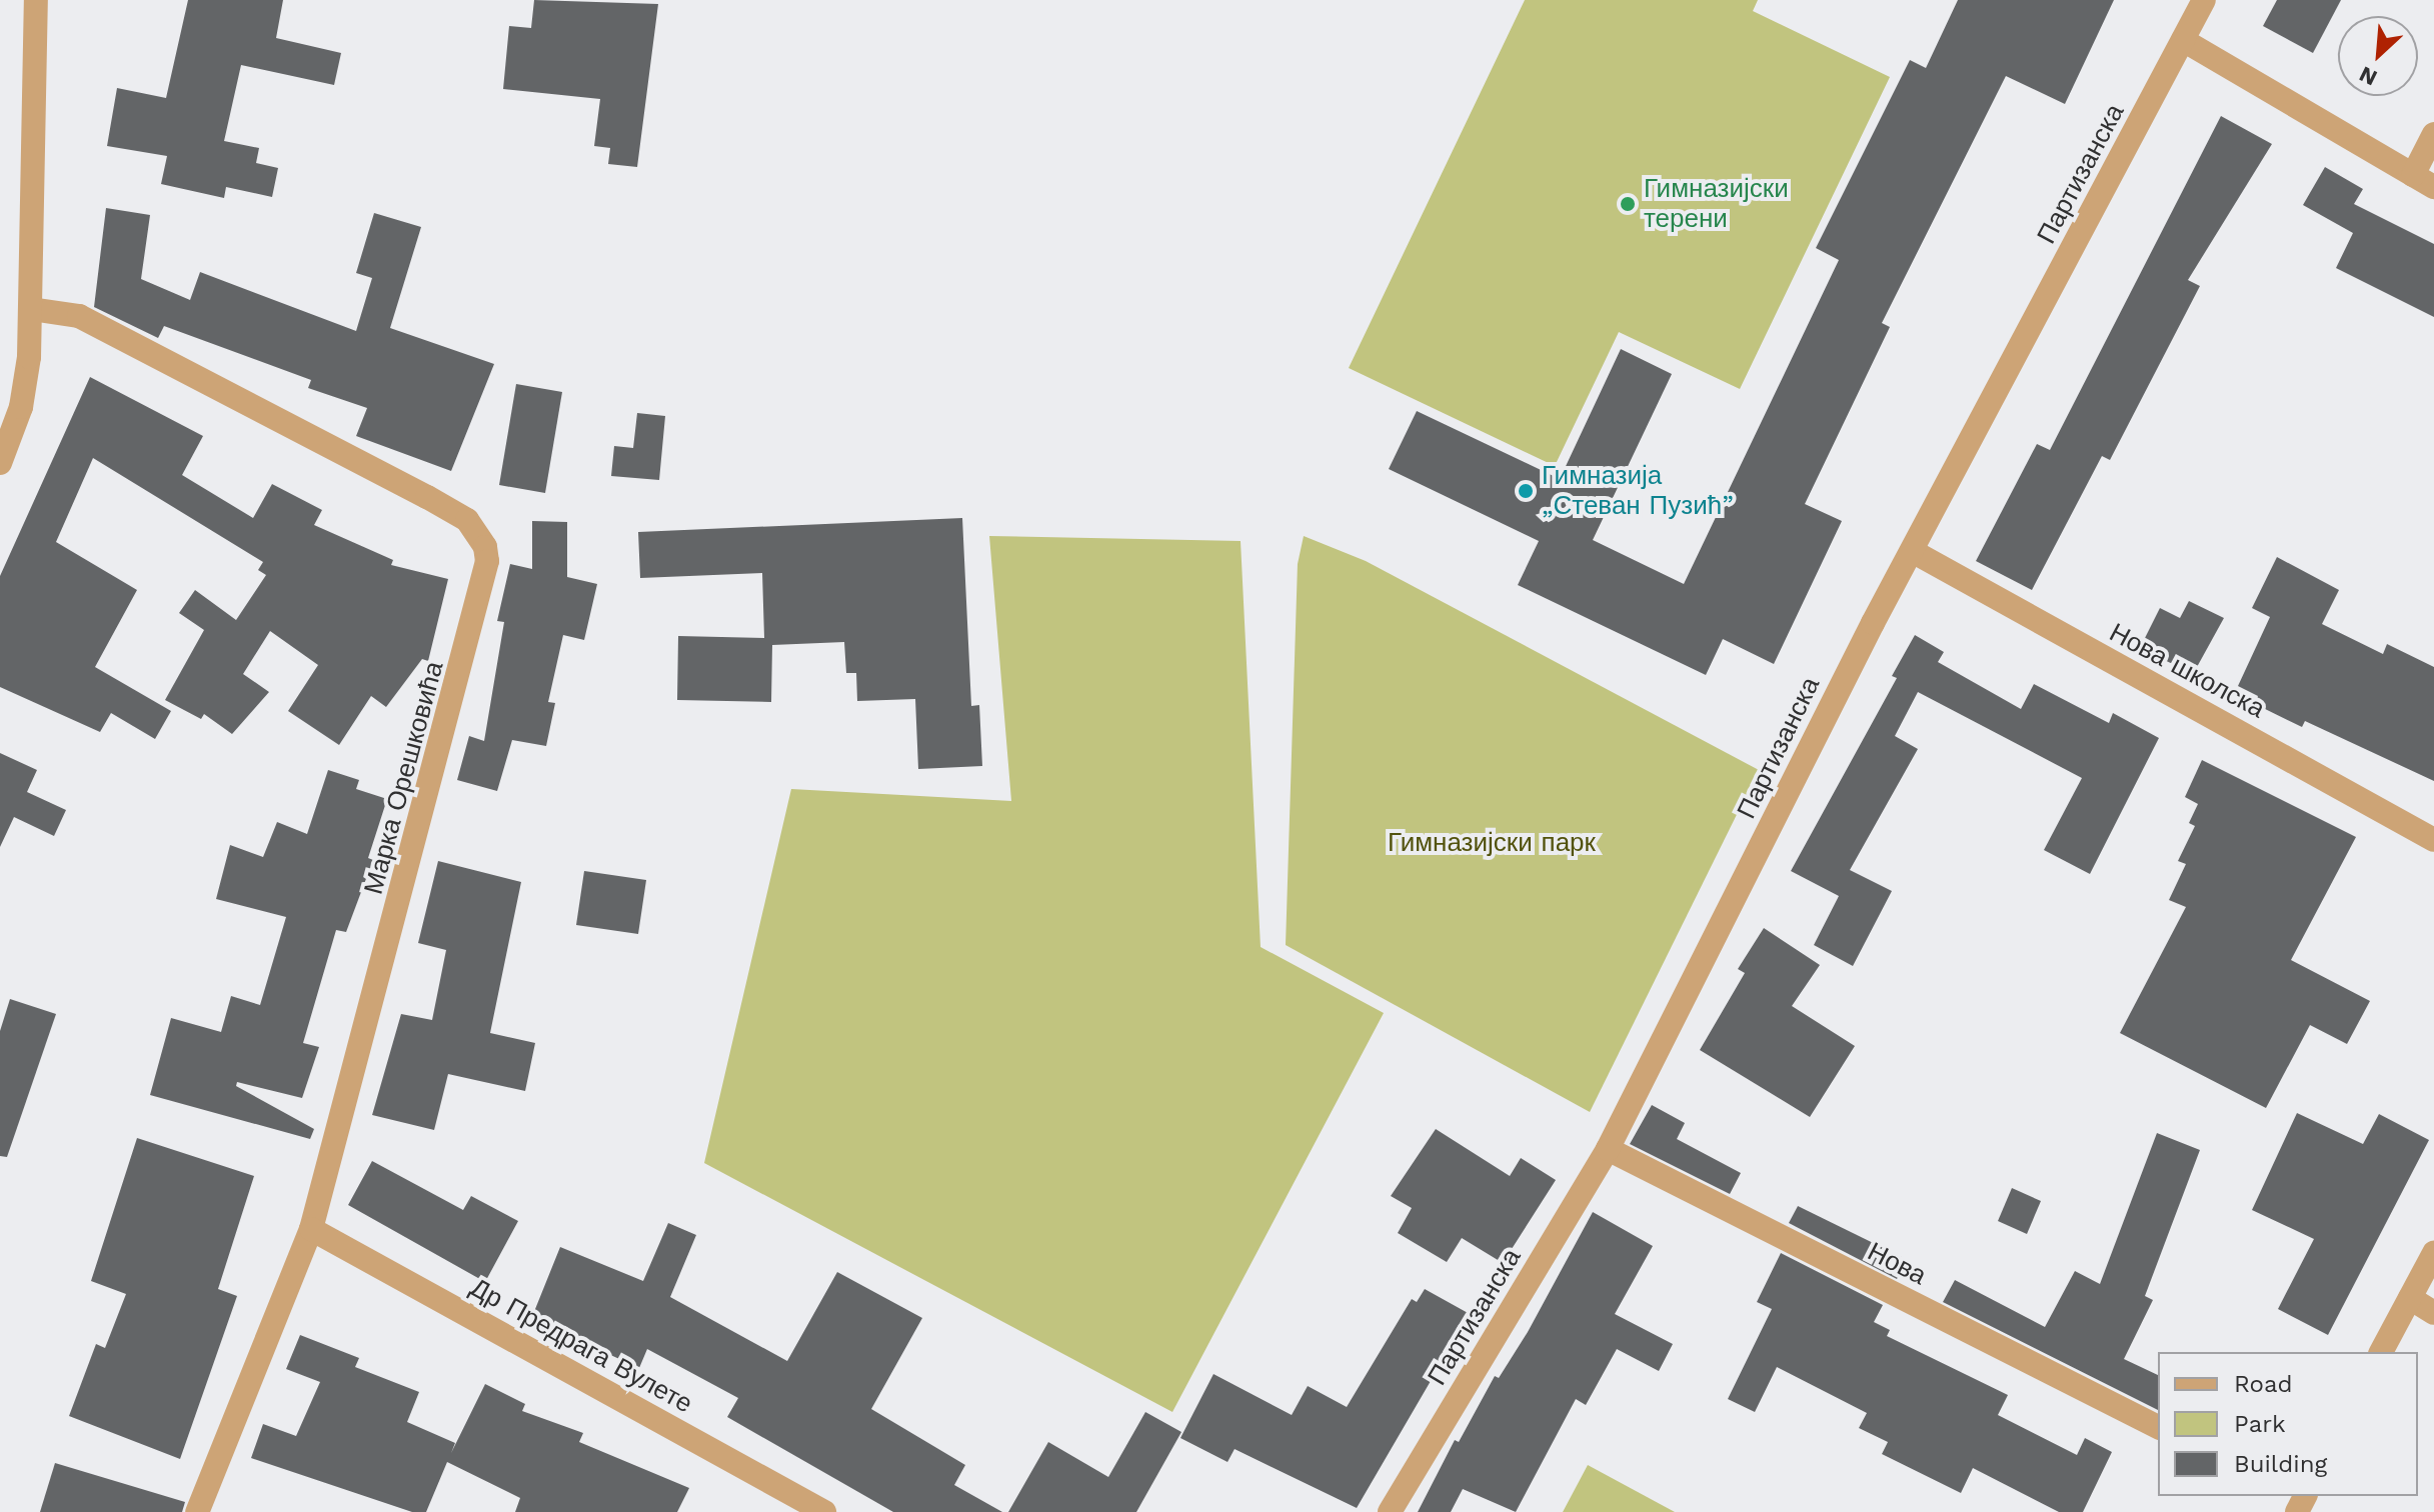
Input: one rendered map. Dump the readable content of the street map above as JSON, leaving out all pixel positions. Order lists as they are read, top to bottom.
{
  "streets": {
    "street": [
      "Партизанска",
      "Нова школска",
      "Марка Орешковића",
      "Нова",
      "Др Предрага Вулете"
    ]
  },
  "crossings": [
    ["Партизанска", "Нова школска"],
    ["Партизанска", "Нова"],
    ["Марка Орешковића", "Др Предрага Вулете"]
  ],
  "parks": ["Гимназијски парк"],
  "places": ["Гимназијски терени", "Гимназија „Стеван Пузић”"],
  "legend": ["Road", "Park", "Building"],
  "north": "bottom left"
}
